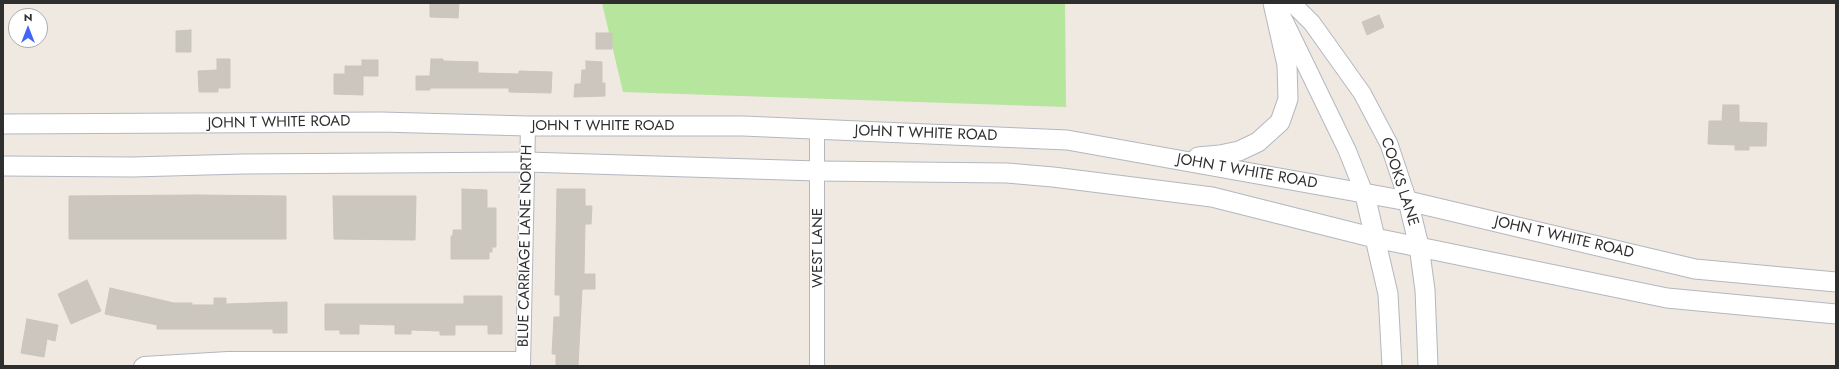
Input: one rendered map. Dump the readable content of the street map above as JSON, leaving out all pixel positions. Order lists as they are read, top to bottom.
{
  "streets": {
    "main road": ["JOHN T WHITE ROAD", "COOKS LANE"],
    "street": ["BLUE CARRIAGE LANE NORTH", "WEST LANE"]
  },
  "crossings": [
    ["JOHN T WHITE ROAD", "COOKS LANE"],
    ["JOHN T WHITE ROAD", "BLUE CARRIAGE LANE NORTH"],
    ["JOHN T WHITE ROAD", "WEST LANE"]
  ],
  "north": "top"
}
